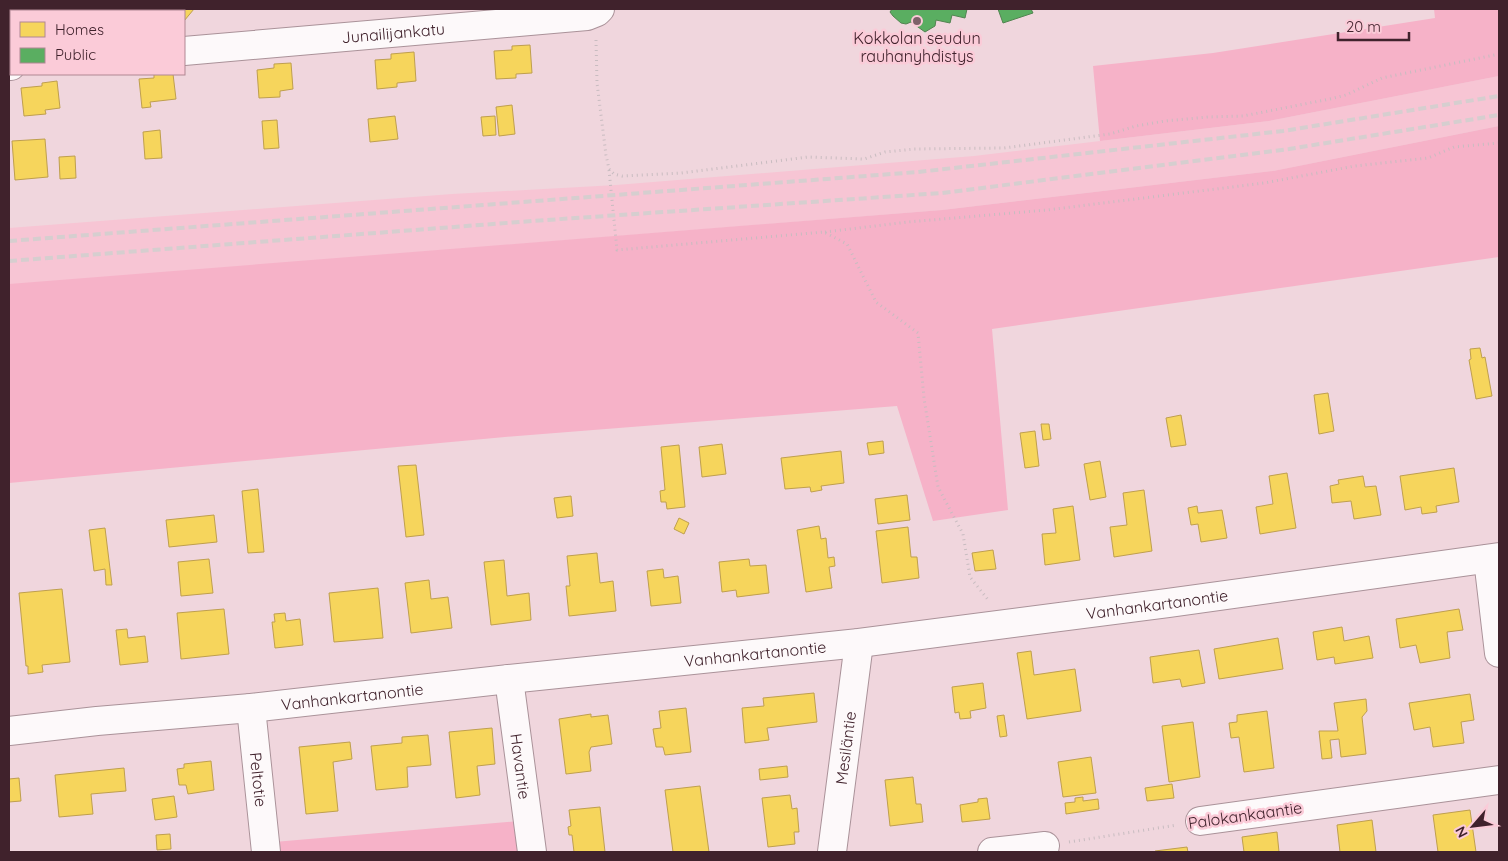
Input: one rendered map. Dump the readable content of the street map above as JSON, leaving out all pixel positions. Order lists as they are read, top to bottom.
{
  "streets": {
    "street": [
      "Junailijankatu",
      "Vanhankartanontie",
      "Mesiläntie",
      "Havantie",
      "Peltotie",
      "Palokankaantie"
    ]
  },
  "crossings": [
    ["Vanhankartanontie", "Mesiläntie"],
    ["Vanhankartanontie", "Havantie"],
    ["Vanhankartanontie", "Peltotie"]
  ],
  "places": ["Kokkolan seudun rauhanyhdistys"],
  "legend": ["Homes", "Public"],
  "scale_bar": "20 m",
  "north": "bottom left"
}
